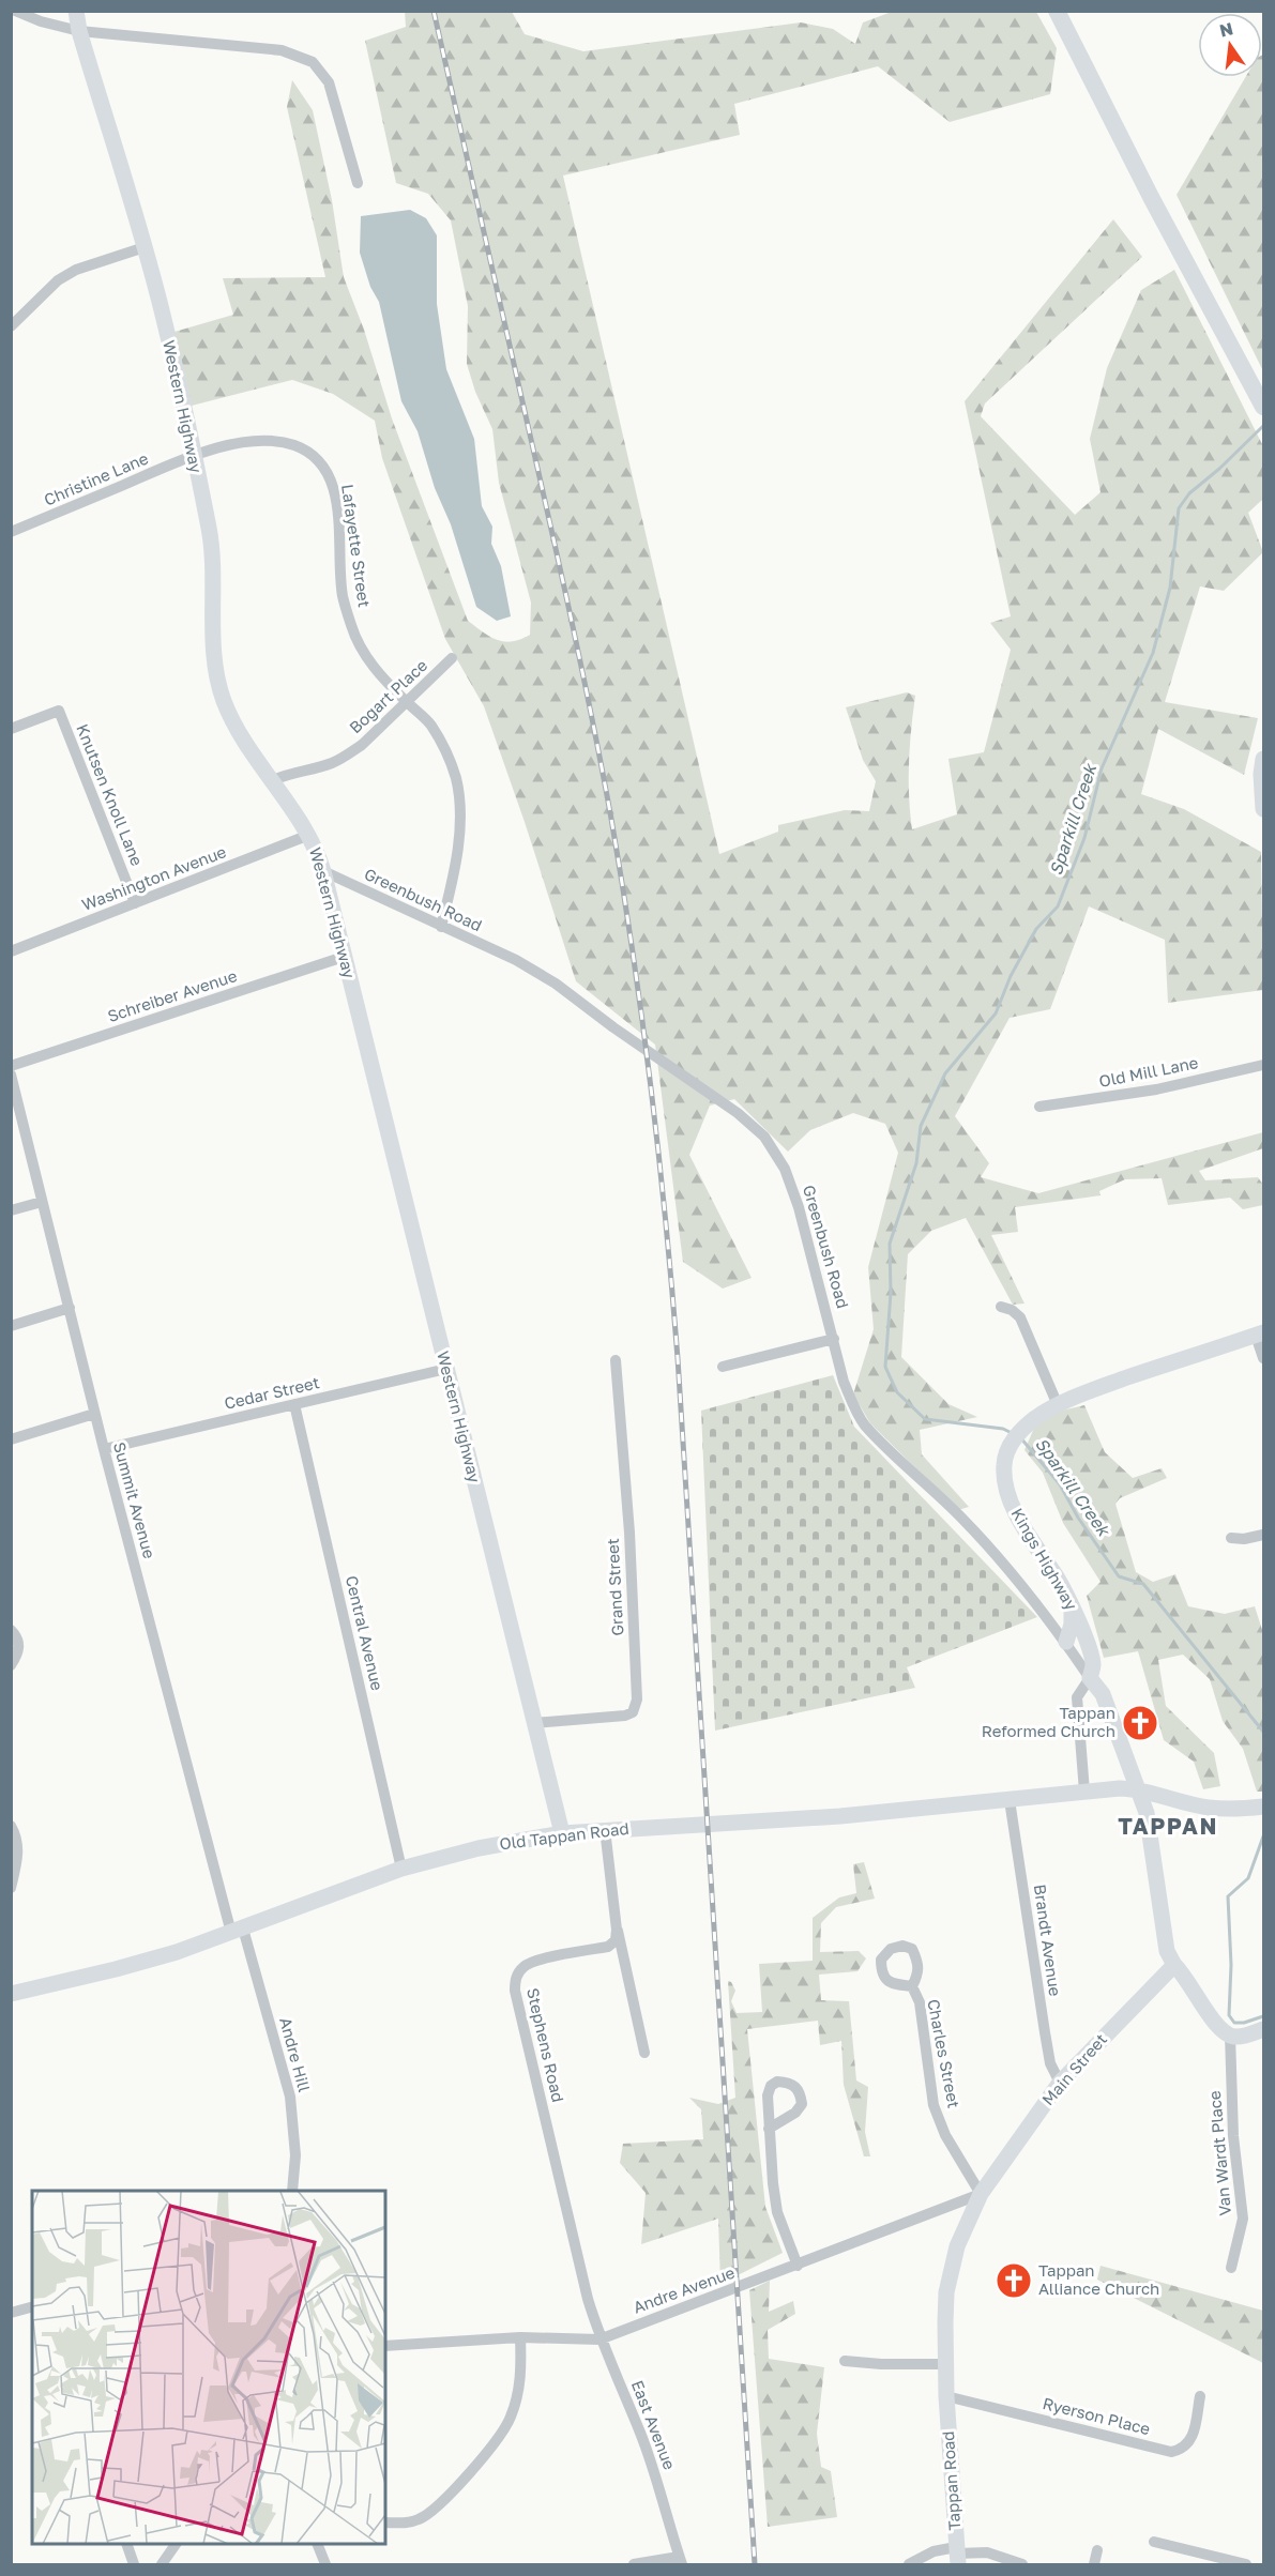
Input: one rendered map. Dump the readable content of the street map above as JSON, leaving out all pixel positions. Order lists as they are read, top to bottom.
{
  "streets": {
    "street": [
      "Western Highway",
      "Christine Lane",
      "Lafayette Street",
      "Bogart Place",
      "Knutsen Knoll Lane",
      "Washington Avenue",
      "Greenbush Road",
      "Schreiber Avenue",
      "Old Mill Lane",
      "Cedar Street",
      "Summit Avenue",
      "Kings Highway",
      "Grand Street",
      "Central Avenue",
      "Old Tappan Road",
      "Brandt Avenue",
      "Stephens Road",
      "Charles Street",
      "Andre Hill",
      "Main Street",
      "Van Wardt Place",
      "Andre Avenue",
      "Ryerson Place",
      "East Avenue",
      "Tappan Road"
    ]
  },
  "crossings": [
    ["Western Highway", "Christine Lane"],
    ["Western Highway", "Lafayette Street"],
    ["Western Highway", "Bogart Place"],
    ["Western Highway", "Washington Avenue"],
    ["Western Highway", "Greenbush Road"],
    ["Western Highway", "Schreiber Avenue"],
    ["Western Highway", "Cedar Street"],
    ["Western Highway", "Grand Street"],
    ["Western Highway", "Old Tappan Road"],
    ["Christine Lane", "Lafayette Street"],
    ["Lafayette Street", "Bogart Place"],
    ["Lafayette Street", "Greenbush Road"],
    ["Knutsen Knoll Lane", "Washington Avenue"],
    ["Greenbush Road", "Kings Highway"],
    ["Cedar Street", "Summit Avenue"],
    ["Cedar Street", "Central Avenue"],
    ["Summit Avenue", "Old Tappan Road"],
    ["Summit Avenue", "Andre Hill"],
    ["Kings Highway", "Old Tappan Road"],
    ["Central Avenue", "Old Tappan Road"],
    ["Old Tappan Road", "Brandt Avenue"],
    ["Old Tappan Road", "Andre Hill"],
    ["Brandt Avenue", "Main Street"],
    ["Stephens Road", "East Avenue"],
    ["Charles Street", "Main Street"],
    ["Charles Street", "Andre Avenue"],
    ["Main Street", "Andre Avenue"],
    ["Main Street", "Ryerson Place"],
    ["Main Street", "Tappan Road"],
    ["Andre Avenue", "East Avenue"],
    ["Ryerson Place", "Tappan Road"]
  ],
  "districts": ["TAPPAN"],
  "water": ["Sparkill Creek"],
  "places": {
    "church": ["Tappan Reformed Church", "Tappan Alliance Church"]
  },
  "north": "top"
}
